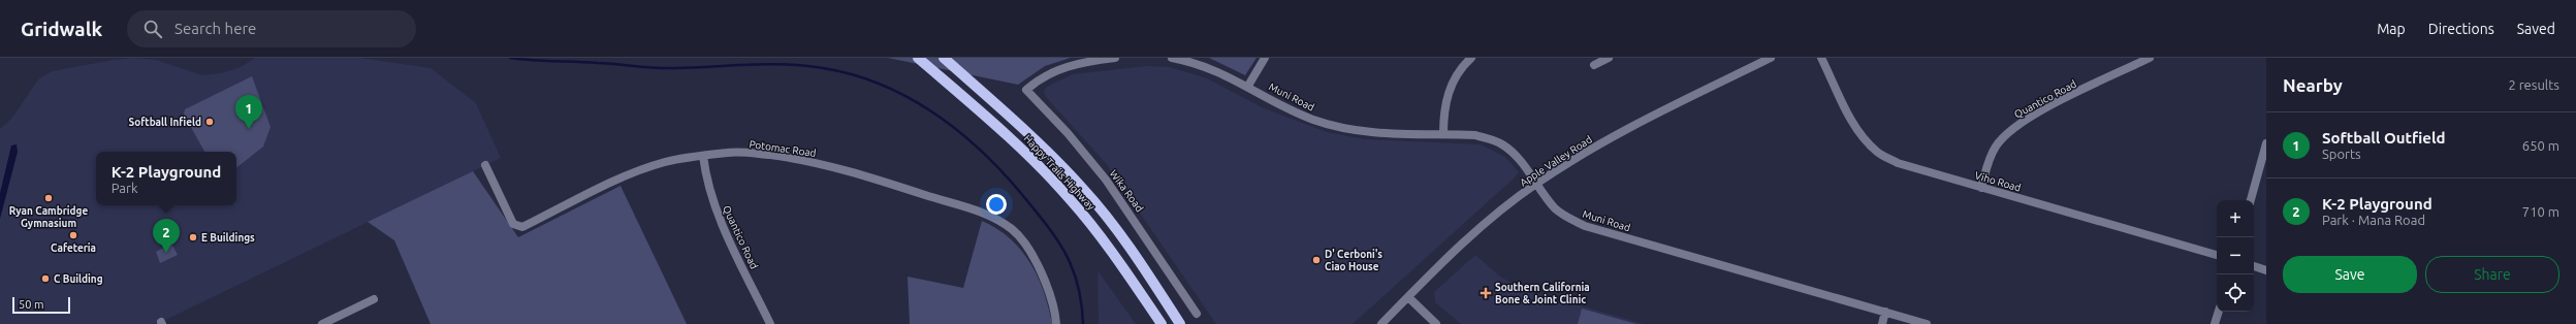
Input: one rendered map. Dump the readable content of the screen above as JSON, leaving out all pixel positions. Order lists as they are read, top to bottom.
{
  "streets": {
    "main road": ["Happy Trails Highway"],
    "street": [
      "Muni Road",
      "Quantico Road",
      "Potomac Road",
      "Apple Valley Road",
      "Viho Road",
      "Wika Road"
    ]
  },
  "crossings": [
    ["Muni Road", "Apple Valley Road"],
    ["Quantico Road", "Potomac Road"],
    ["Quantico Road", "Viho Road"]
  ],
  "places": {
    "other": [
      "Softball Infield",
      "Ryan Cambridge Gymnasium",
      "Cafeteria",
      "E Buildings",
      "D' Cerboni's Ciao House",
      "C Building"
    ],
    "health": ["Southern California Bone & Joint Clinic"]
  },
  "scale_bar": "50 m",
  "page": {
    "header": "Gridwalk",
    "search": "Search here",
    "nav": ["Map", "Directions", "Saved"],
    "heading": ["Nearby", "2 results"],
    "pins": ["1", "2"],
    "list": [
      {
        "mark": "1",
        "name": "Softball Outfield",
        "note": "Sports",
        "value": "650 m"
      },
      {
        "mark": "2",
        "name": "K-2 Playground",
        "note": "Park · Mana Road",
        "value": "710 m"
      }
    ],
    "popup": ["K-2 Playground", "Park"],
    "map_buttons": ["+", "−"],
    "buttons": ["Save", "Share"],
    "scale": "50 m"
  }
}
